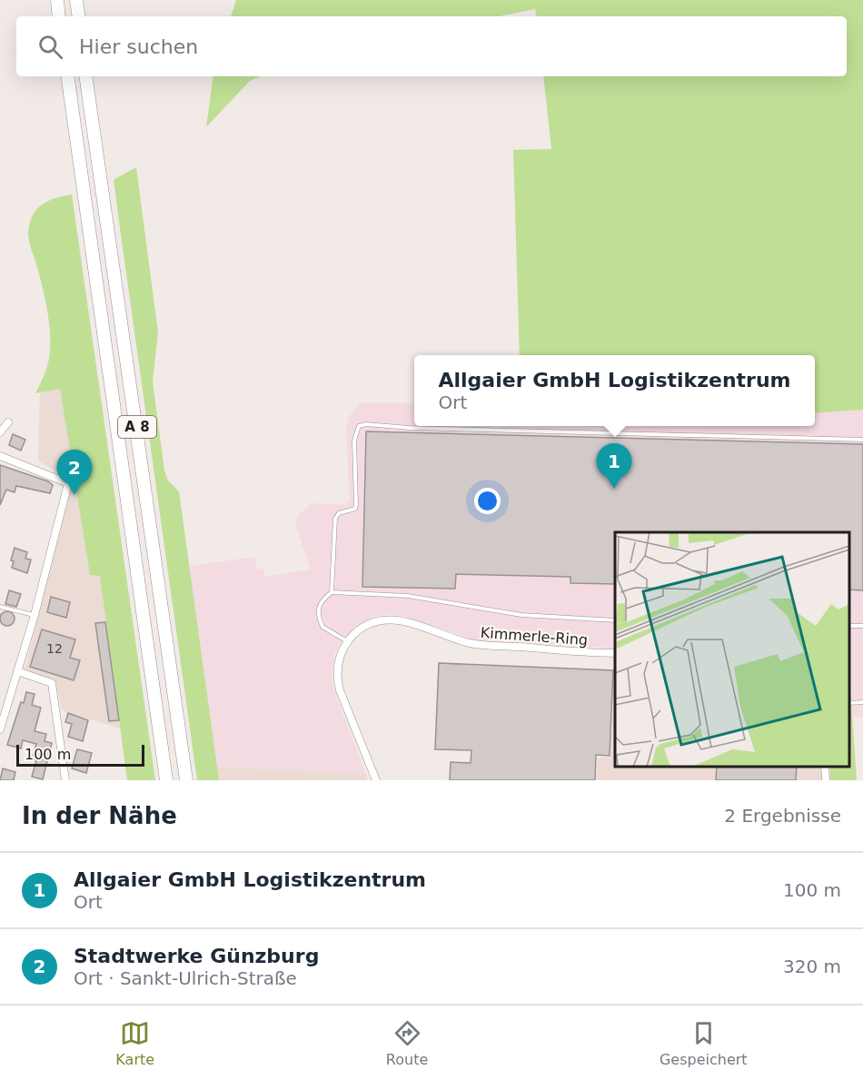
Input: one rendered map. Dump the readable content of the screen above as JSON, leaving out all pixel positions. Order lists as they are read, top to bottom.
{
  "streets": {
    "highway": ["A 8"],
    "street": ["Kimmerle-Ring"]
  },
  "house_numbers": ["12"],
  "scale_bar": "100 m",
  "page": {
    "search": "Hier suchen",
    "popup": ["Allgaier GmbH Logistikzentrum", "Ort"],
    "pins": ["1", "2"],
    "scale": "100 m",
    "heading": ["In der Nähe", "2 Ergebnisse"],
    "list": [
      {
        "mark": "1",
        "name": "Allgaier GmbH Logistikzentrum",
        "note": "Ort",
        "value": "100 m"
      },
      {
        "mark": "2",
        "name": "Stadtwerke Günzburg",
        "note": "Ort · Sankt-Ulrich-Straße",
        "value": "320 m"
      }
    ],
    "nav": ["Karte", "Route", "Gespeichert"]
  }
}
